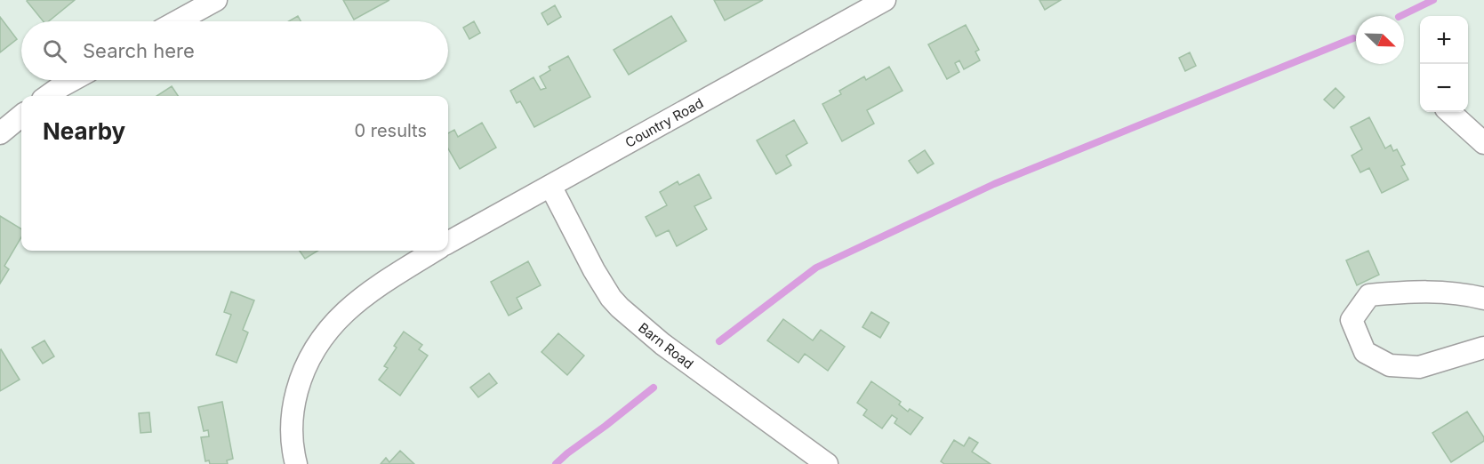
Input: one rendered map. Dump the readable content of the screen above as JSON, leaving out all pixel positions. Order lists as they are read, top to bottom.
{
  "streets": {
    "street": ["Country Road", "Barn Road"]
  },
  "crossings": [
    ["Country Road", "Barn Road"]
  ],
  "north": "bottom right",
  "page": {
    "map_buttons": ["+", "−"],
    "search": "Search here",
    "heading": ["Nearby", "0 results"]
  }
}
